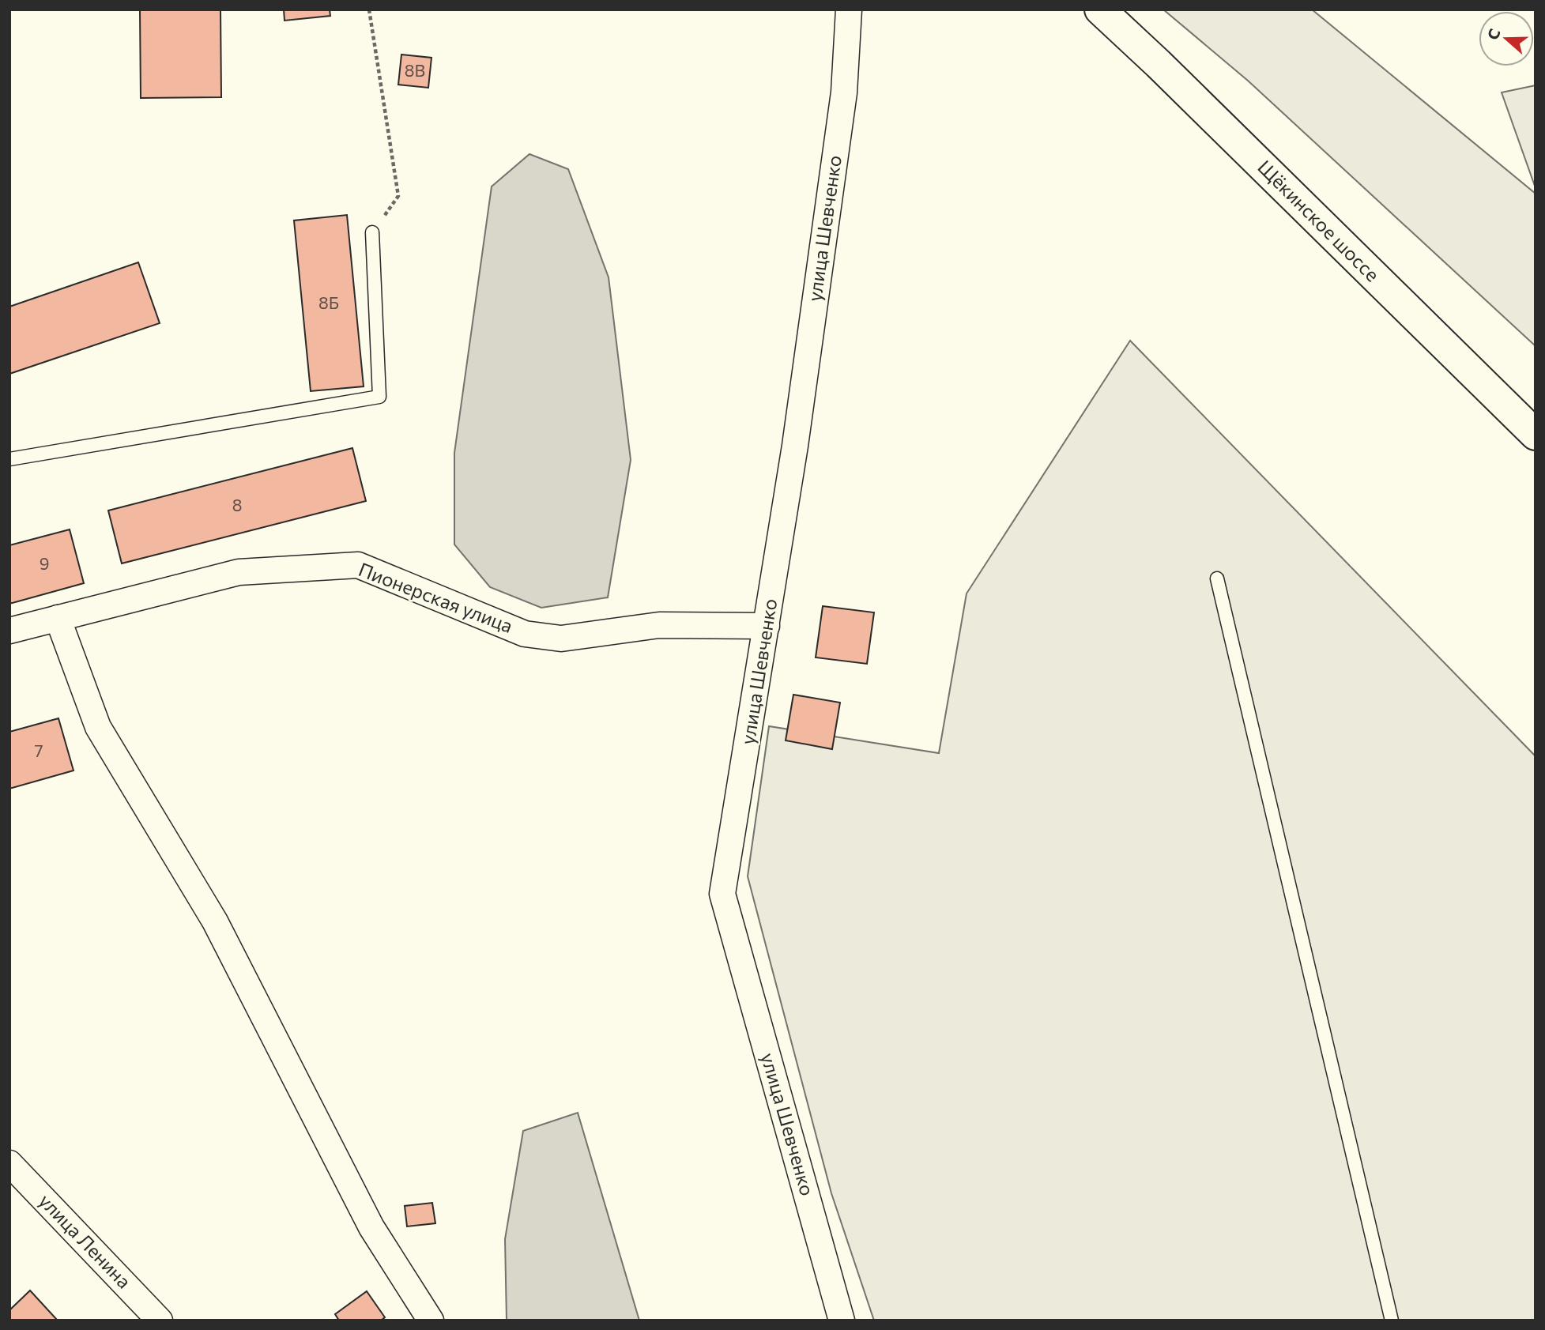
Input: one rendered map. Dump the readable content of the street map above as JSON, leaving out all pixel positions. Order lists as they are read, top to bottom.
{
  "streets": {
    "main road": ["Щёкинское шоссе"],
    "street": ["улица Шевченко", "Пионерская улица", "улица Ленина"]
  },
  "crossings": [
    ["улица Шевченко", "Пионерская улица"]
  ],
  "house_numbers": [
    "8В",
    "8Б",
    "8",
    "9",
    "7"
  ],
  "north": "left"
}
